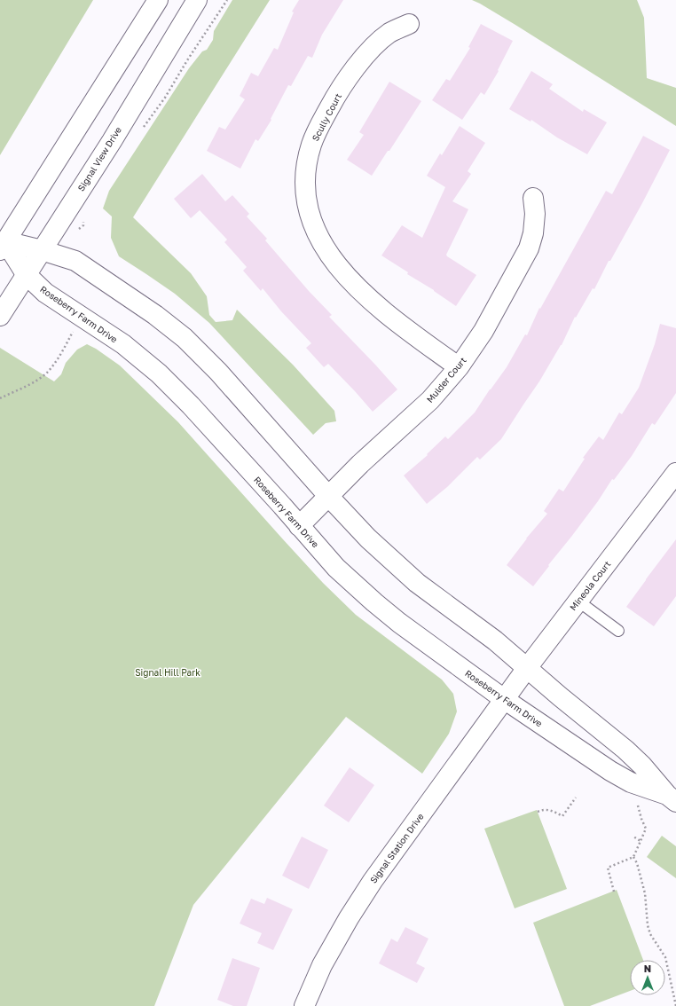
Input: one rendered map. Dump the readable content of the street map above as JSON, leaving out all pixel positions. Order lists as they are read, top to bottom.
{
  "streets": {
    "street": [
      "Scully Court",
      "Signal View Drive",
      "Roseberry Farm Drive",
      "Mulder Court",
      "Mineola Court",
      "Signal Station Drive"
    ]
  },
  "crossings": [
    ["Scully Court", "Mulder Court"],
    ["Signal View Drive", "Roseberry Farm Drive"],
    ["Roseberry Farm Drive", "Mulder Court"],
    ["Roseberry Farm Drive", "Mineola Court"],
    ["Roseberry Farm Drive", "Signal Station Drive"],
    ["Mineola Court", "Signal Station Drive"]
  ],
  "parks": ["Signal Hill Park"],
  "north": "top"
}
